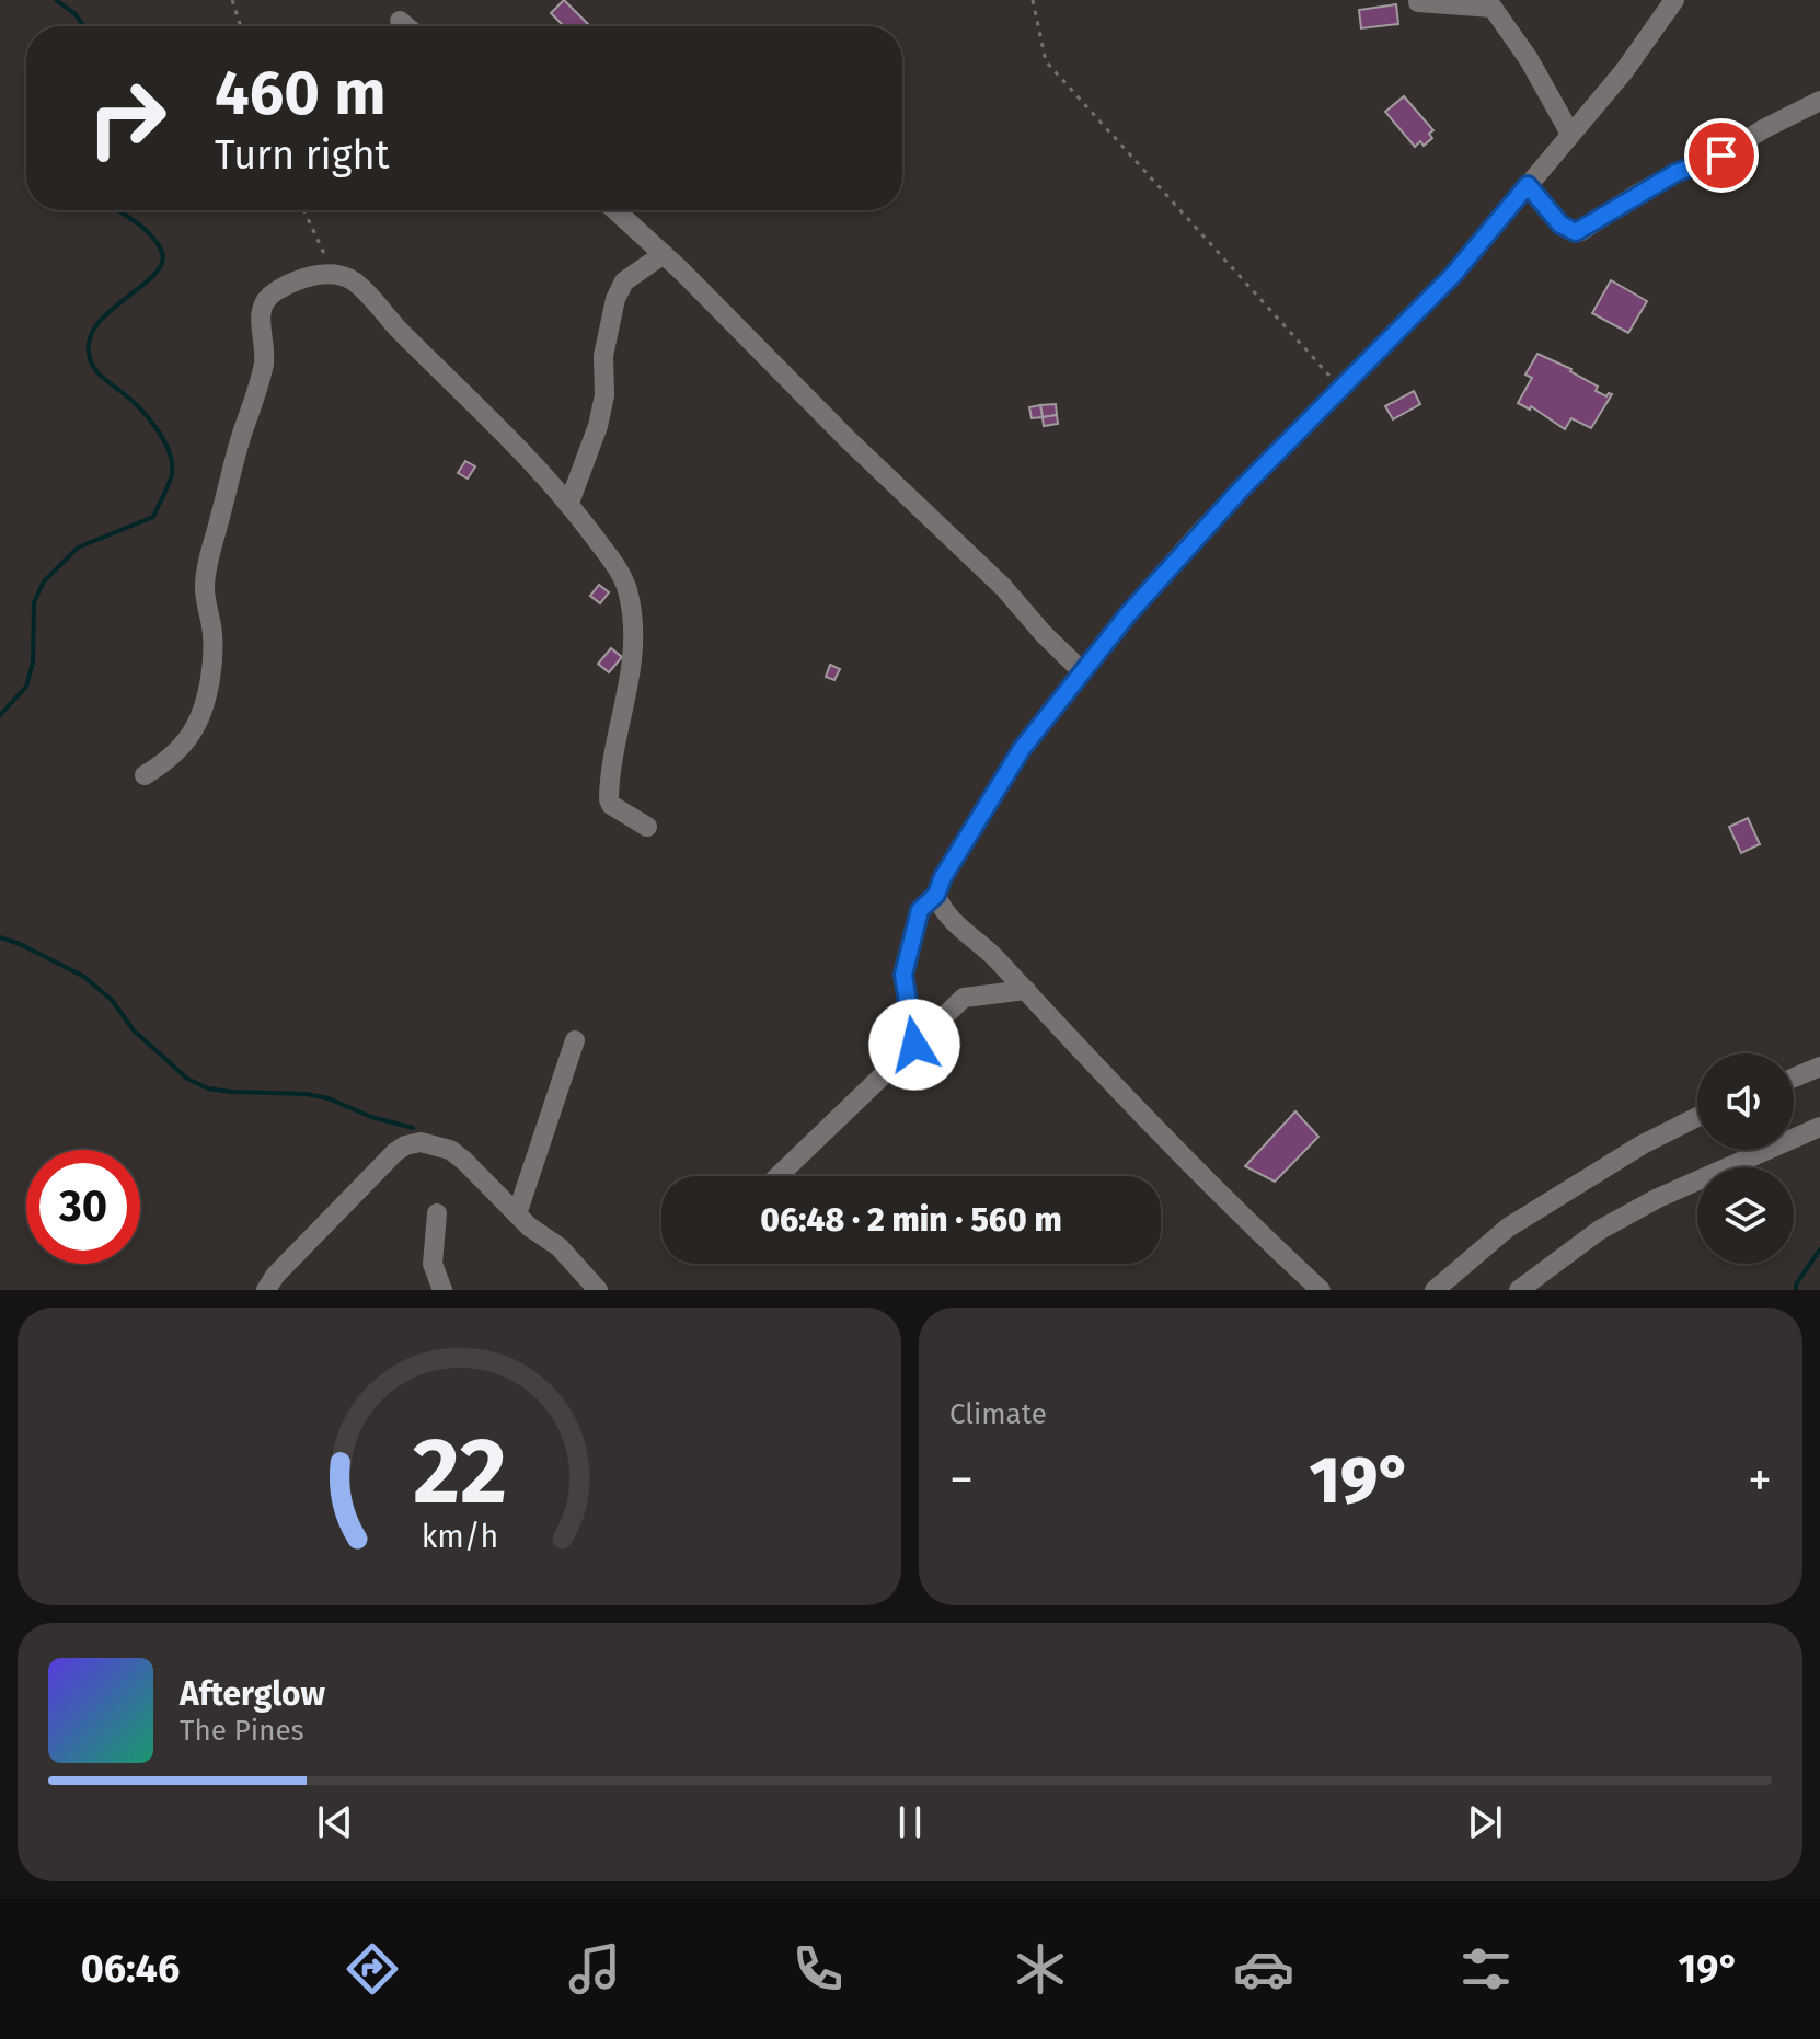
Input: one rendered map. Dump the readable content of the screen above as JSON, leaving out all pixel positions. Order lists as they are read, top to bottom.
{
  "page": {
    "turn": ["460 m", "Turn right"],
    "limit": "30",
    "trip": "06:48 · 2 min · 560 m",
    "tile": "Climate",
    "heat": ["−", "19°", "+"],
    "song": ["Afterglow", "The Pines"],
    "tabs": ["06:46", "19°"],
    "gauge": ["22", "km/h"]
  }
}
